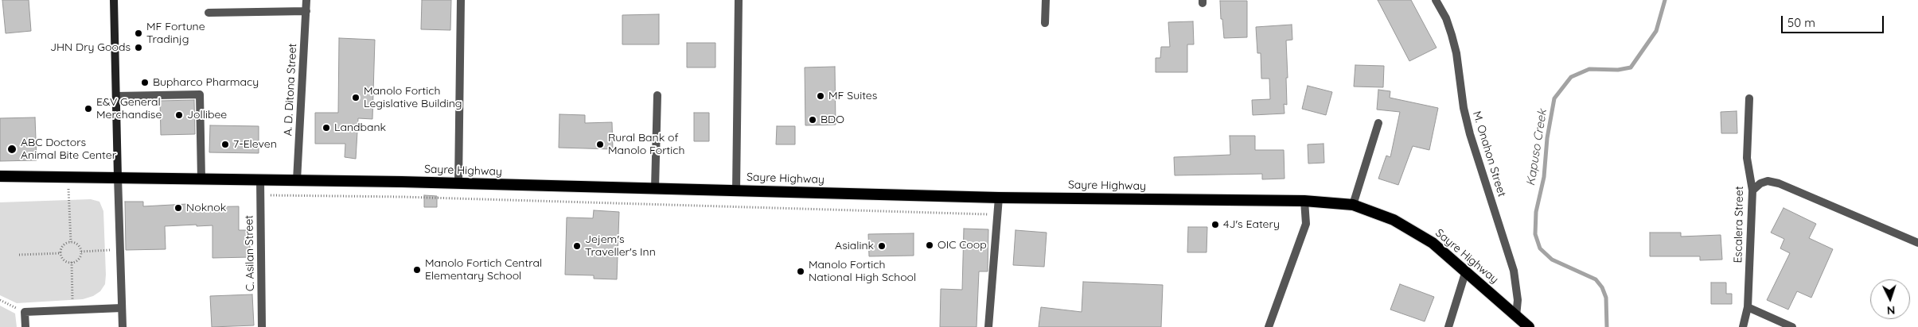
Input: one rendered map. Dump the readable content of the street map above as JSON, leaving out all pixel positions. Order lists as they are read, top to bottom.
{
  "streets": {
    "highway": ["Sayre Highway"],
    "street": [
      "A. D. Ditona Street",
      "M. Onahon Street",
      "Escalera Street",
      "C. Asilan Street"
    ]
  },
  "crossings": [
    ["A. D. Ditona Street", "Sayre Highway"],
    ["M. Onahon Street", "Sayre Highway"],
    ["Sayre Highway", "C. Asilan Street"]
  ],
  "water": ["Kapuso Creek"],
  "places": [
    "MF Fortune Tradinjg",
    "JHN Dry Goods",
    "Bupharco Pharmacy",
    "MF Suites",
    "Manolo Fortich Legislative Building",
    "E&V General Merchandise",
    "Jollibee",
    "BDO",
    "Landbank",
    "7-Eleven",
    "Rural Bank of Manolo Fortich",
    "ABC Doctors Animal Bite Center",
    "Noknok",
    "4J's Eatery",
    "OIC Coop",
    "Jejem's Traveller's Inn",
    "Asialink",
    "Manolo Fortich Central Elementary School",
    "Manolo Fortich National High School"
  ],
  "scale_bar": "50 m",
  "north": "bottom"
}
